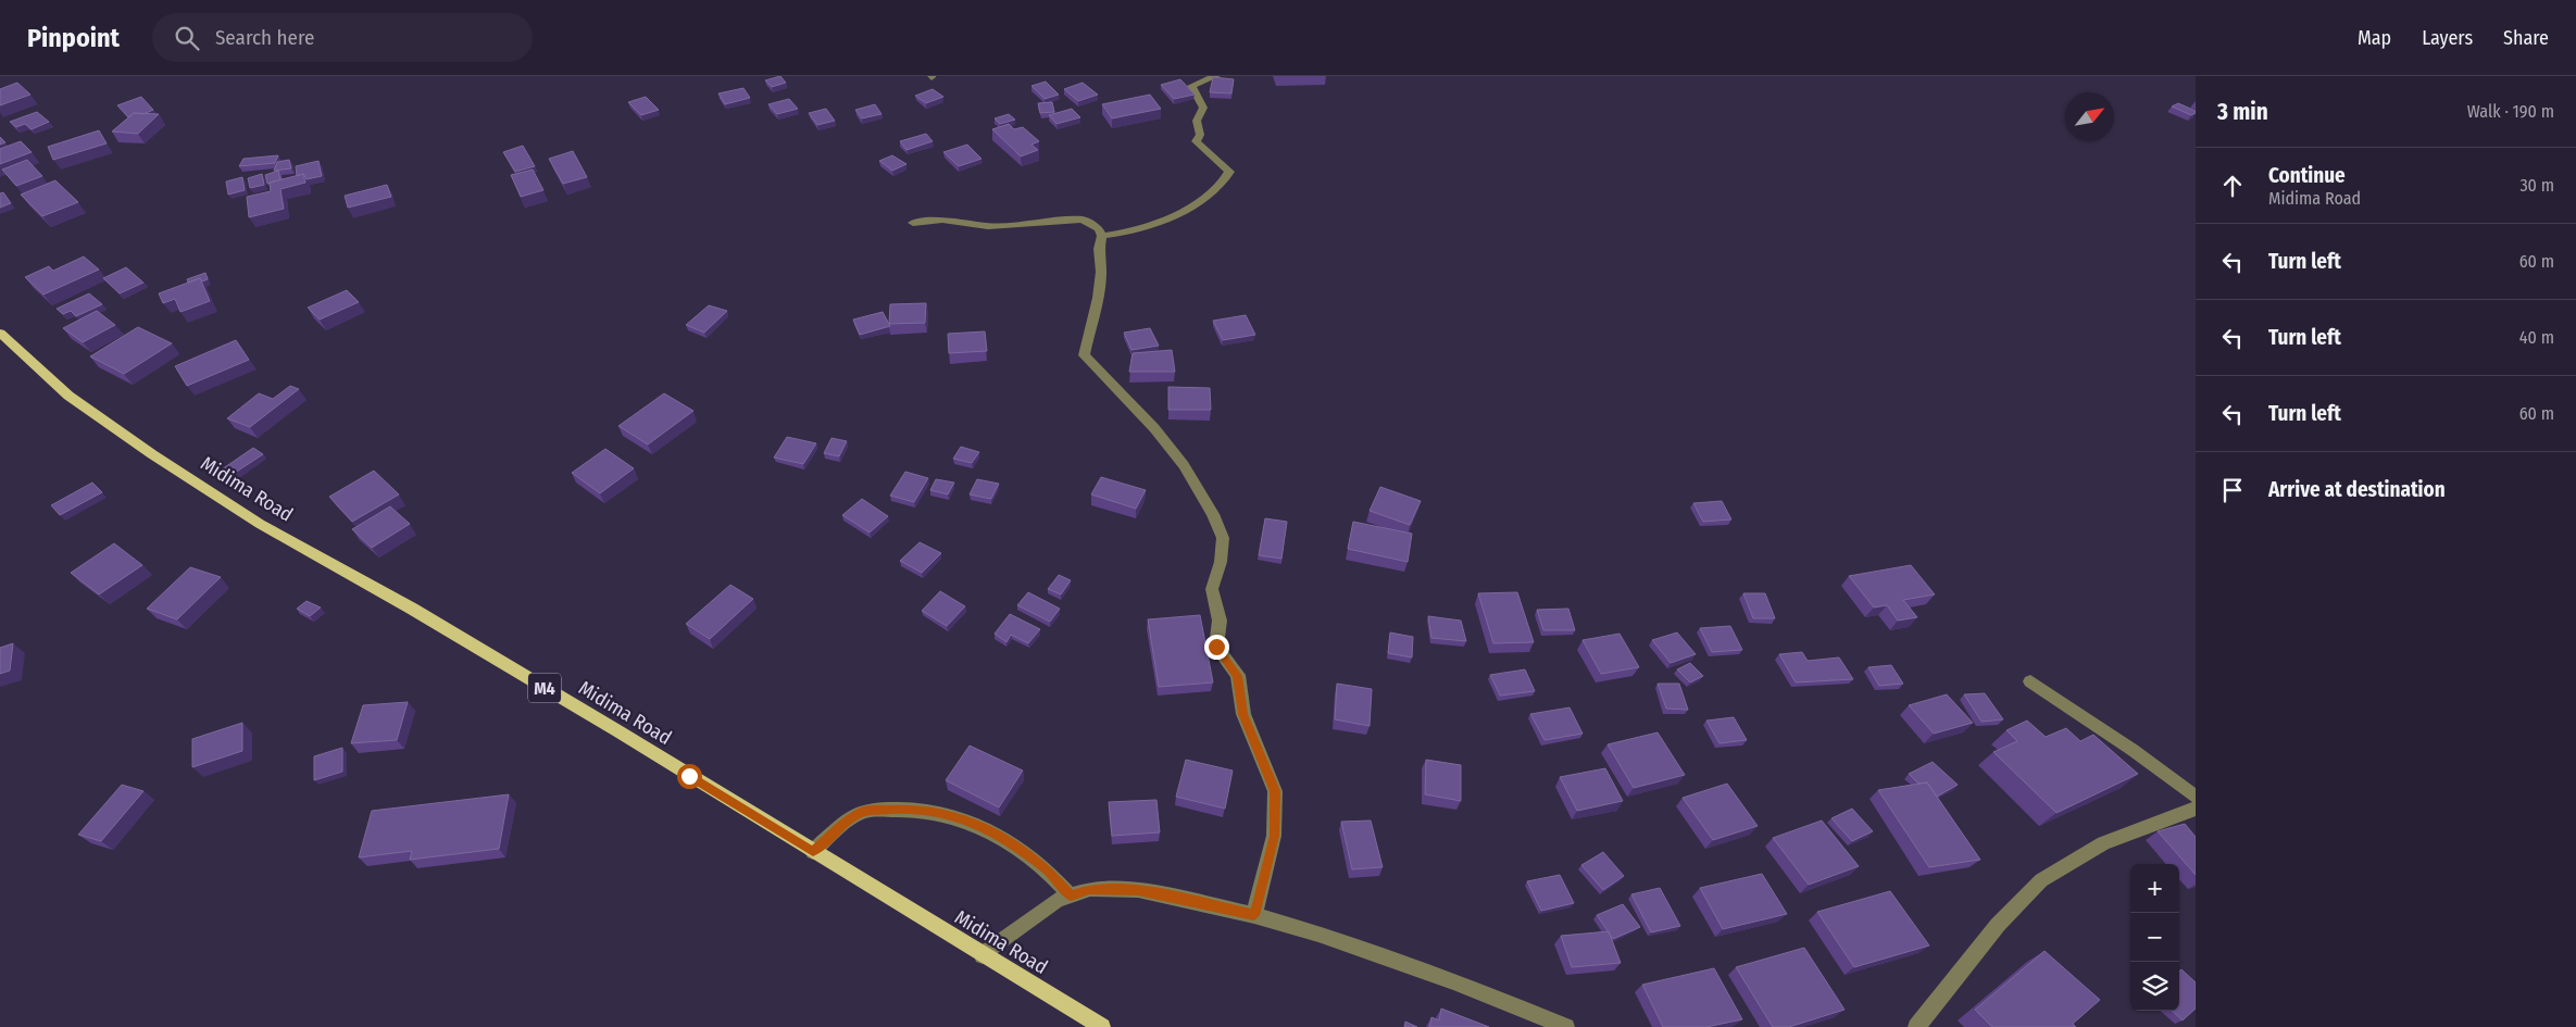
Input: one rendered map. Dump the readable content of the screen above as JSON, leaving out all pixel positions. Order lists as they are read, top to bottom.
{
  "streets": {
    "main road": ["Midima Road", "M4"]
  },
  "north": "top right",
  "page": {
    "header": "Pinpoint",
    "search": "Search here",
    "nav": ["Map", "Layers", "Share"],
    "heading": ["3 min", "Walk · 190 m"],
    "list": [
      ["Continue", "Midima Road", "30 m"],
      ["Turn left", "60 m"],
      ["Turn left", "40 m"],
      ["Turn left", "60 m"],
      "Arrive at destination"
    ],
    "map_buttons": ["+", "−"]
  }
}
